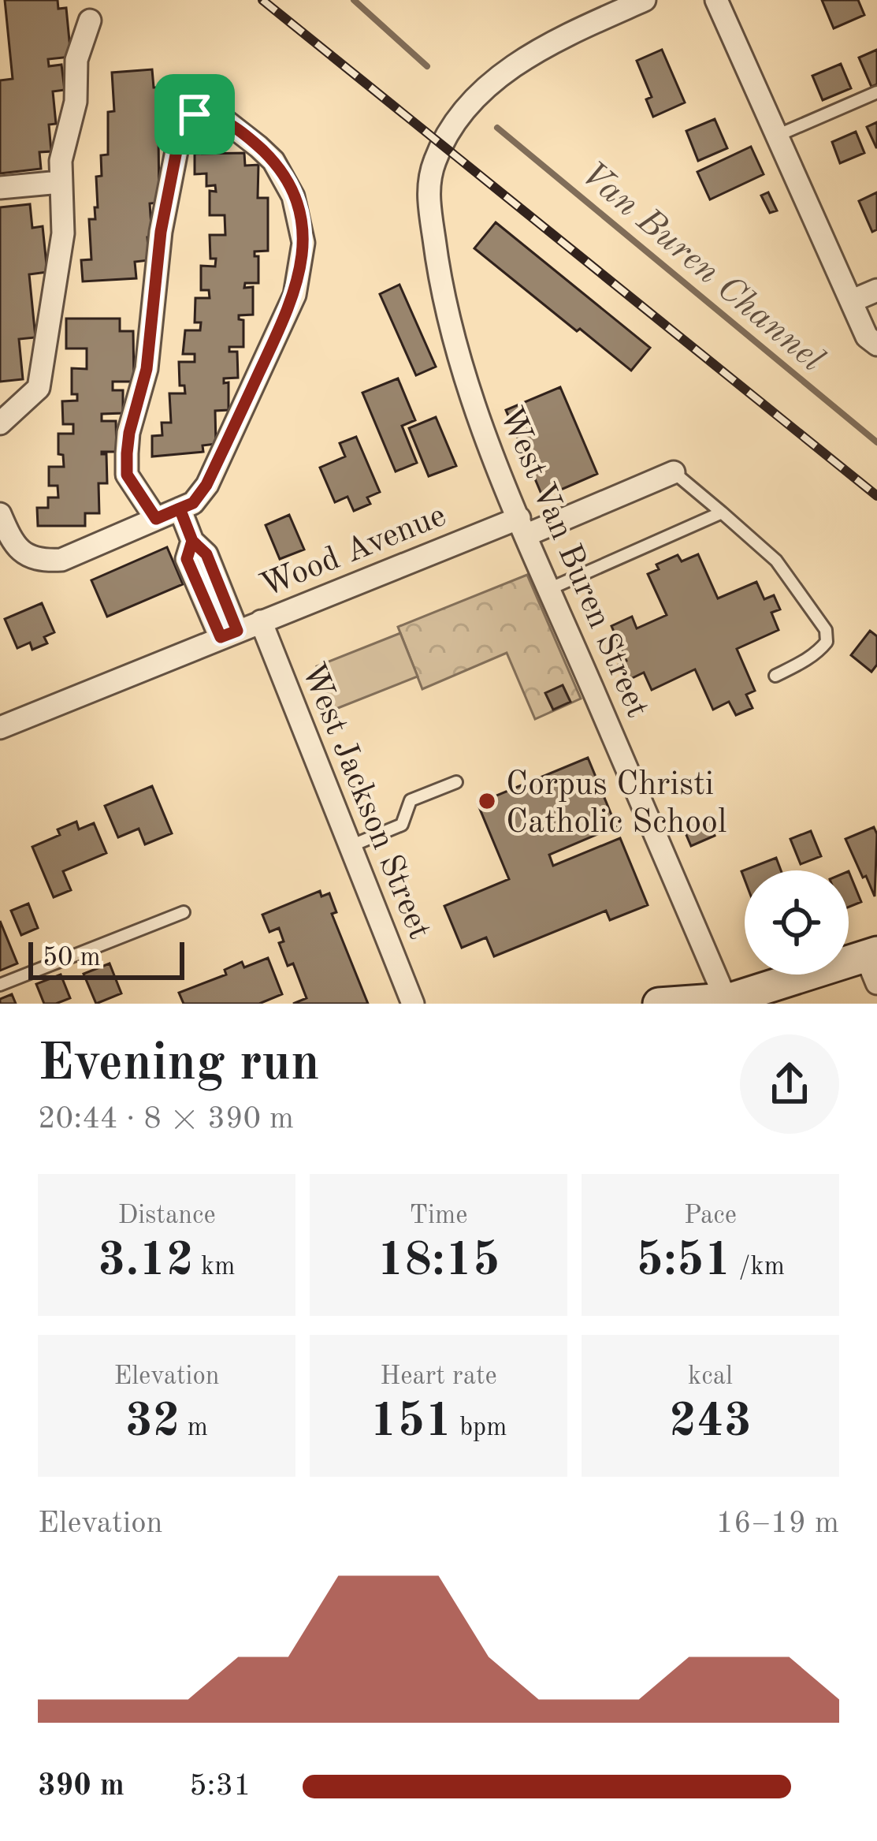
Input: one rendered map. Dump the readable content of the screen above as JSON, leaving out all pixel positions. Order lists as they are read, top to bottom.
{
  "streets": {
    "street": ["Wood Avenue", "West Van Buren Street", "West Jackson Street"]
  },
  "crossings": [
    ["Wood Avenue", "West Van Buren Street"],
    ["Wood Avenue", "West Jackson Street"]
  ],
  "water": ["Van Buren Channel"],
  "places": ["Corpus Christi Catholic School"],
  "scale_bar": "50 m",
  "page": {
    "scale": "50 m",
    "heading": ["Evening run", "20:44 · 8 × 390 m"],
    "stats": [
      ["Distance", "3.12 km"],
      ["Time", "18:15"],
      ["Pace", "5:51 /km"],
      ["Elevation", "32 m"],
      ["Heart rate", "151 bpm"],
      ["kcal", "243"]
    ],
    "chart": ["Elevation", "16–19 m"],
    "list": [
      {
        "name": "390 m",
        "note": "5:31"
      }
    ]
  }
}
